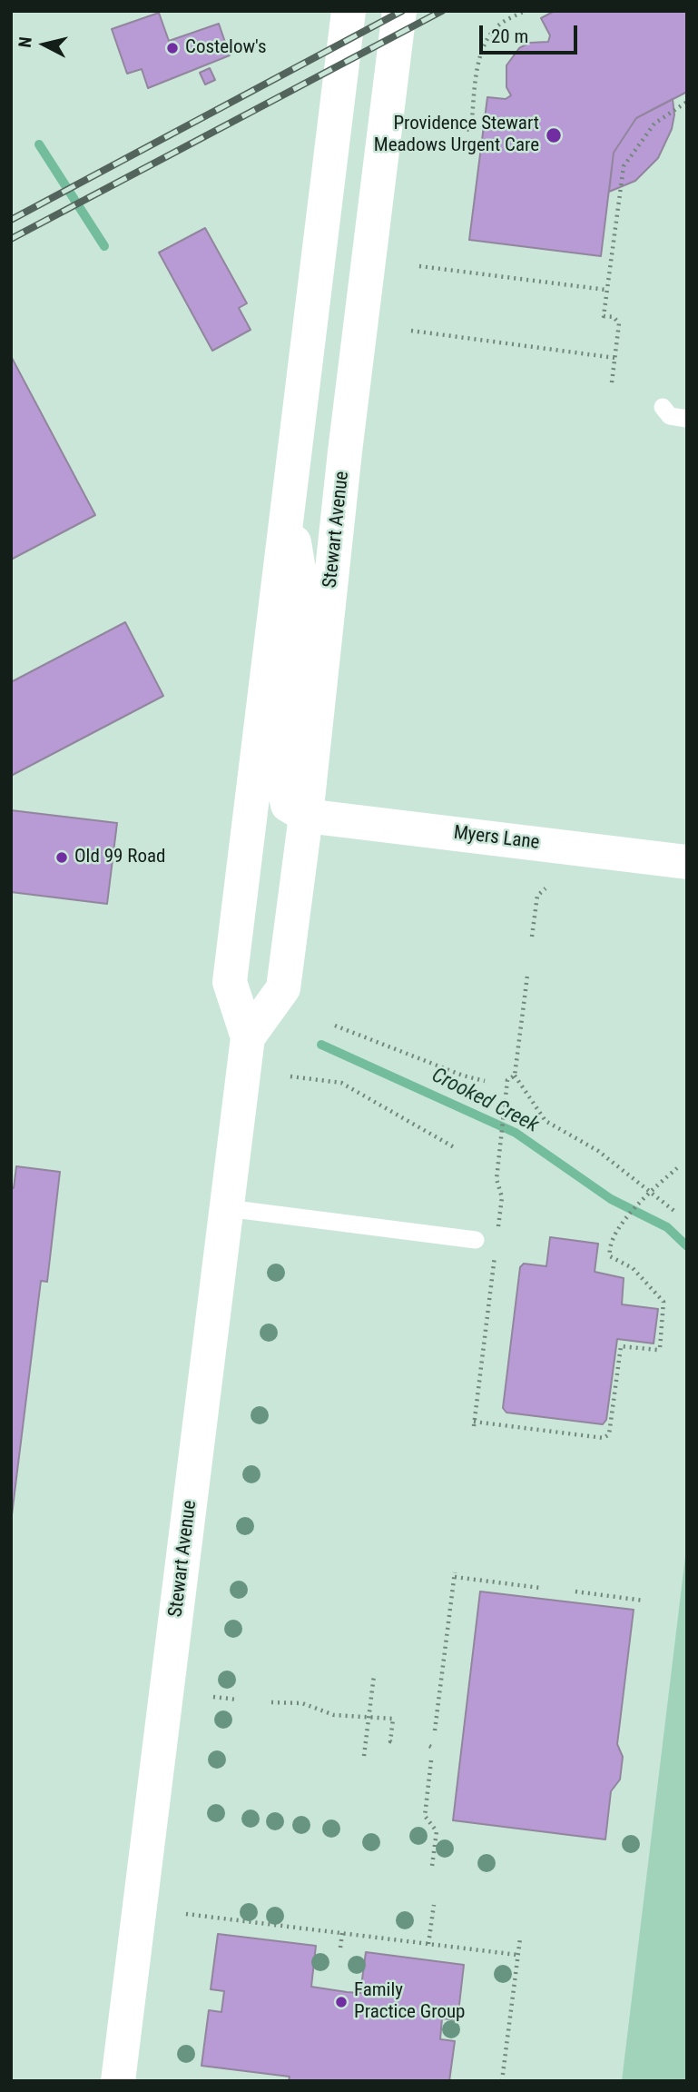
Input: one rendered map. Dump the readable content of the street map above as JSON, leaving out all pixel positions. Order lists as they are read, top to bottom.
{
  "streets": {
    "main road": ["Stewart Avenue", "Myers Lane"]
  },
  "crossings": [
    ["Stewart Avenue", "Myers Lane"]
  ],
  "water": ["Crooked Creek"],
  "places": [
    "Costelow's",
    "Providence Stewart Meadows Urgent Care",
    "Old 99 Road",
    "Family Practice Group"
  ],
  "scale_bar": "20 m",
  "north": "left"
}
